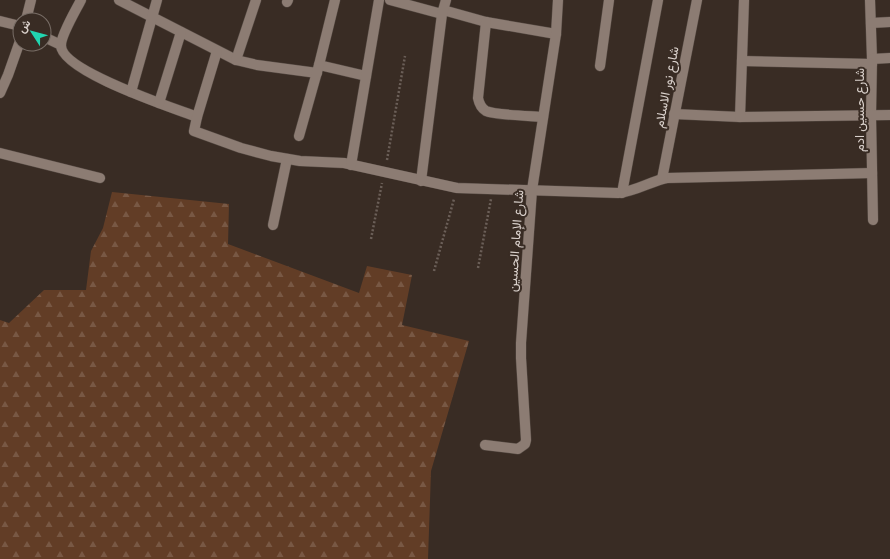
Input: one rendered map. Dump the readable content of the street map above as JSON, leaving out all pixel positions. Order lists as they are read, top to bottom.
{
  "streets": {
    "street": ["شارع نور الاسلام", "شارع حسين ادم", "شارع الإمام الحسين"]
  },
  "north": "top left"
}
